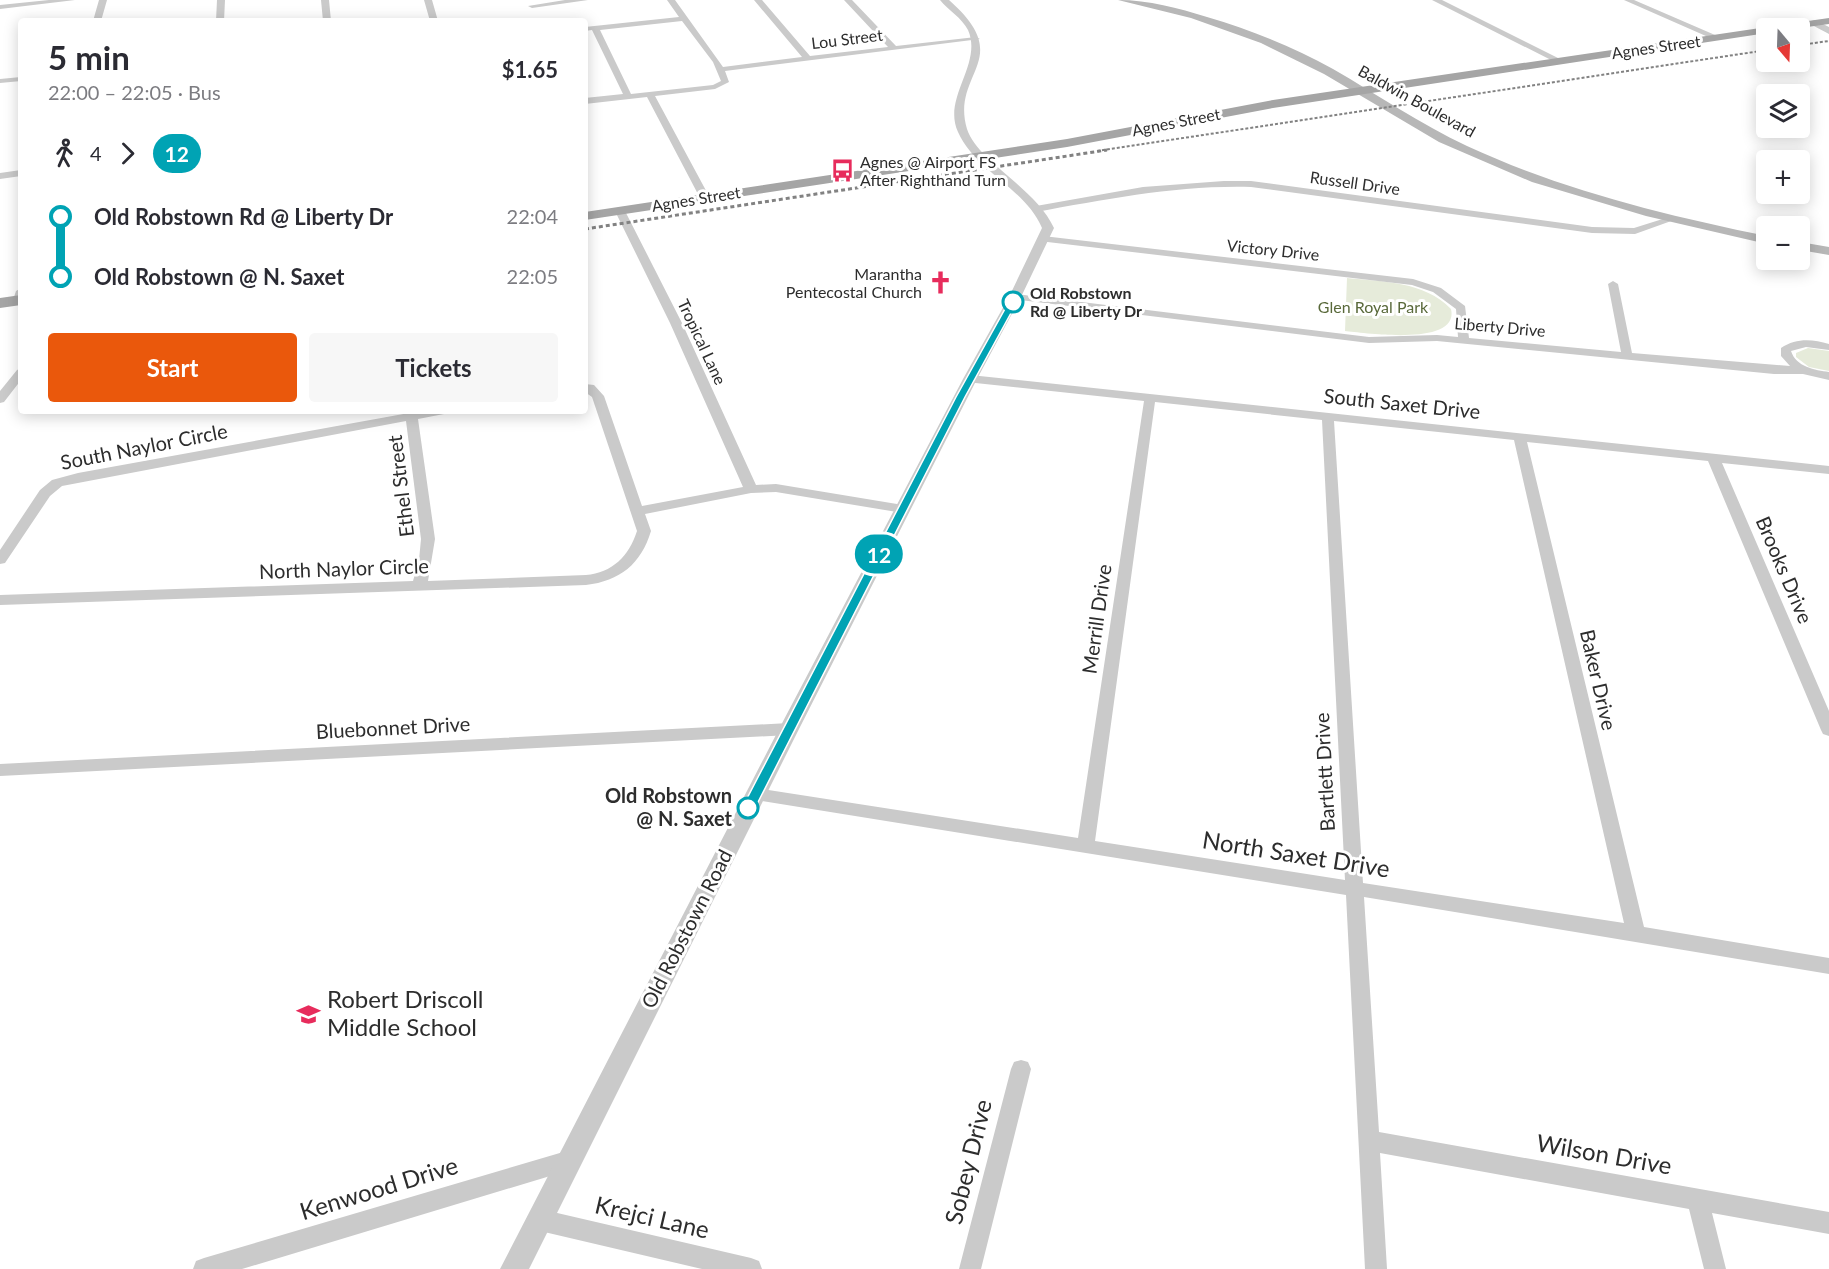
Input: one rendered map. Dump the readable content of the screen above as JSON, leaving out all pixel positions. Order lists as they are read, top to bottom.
{
  "streets": {
    "main road": ["Agnes Street", "Baldwin Boulevard"],
    "street": [
      "Lou Street",
      "Russell Drive",
      "Victory Drive",
      "Liberty Drive",
      "Tropical Lane",
      "South Saxet Drive",
      "South Naylor Circle",
      "Ethel Street",
      "North Naylor Circle",
      "Brooks Drive",
      "Merrill Drive",
      "Baker Drive",
      "Bluebonnet Drive",
      "Bartlett Drive",
      "North Saxet Drive",
      "Old Robstown Road",
      "Wilson Drive",
      "Sobey Drive",
      "Kenwood Drive",
      "Krejci Lane"
    ]
  },
  "crossings": [
    ["Lou Street", "Old Robstown Road"],
    ["Agnes Street", "Baldwin Boulevard"],
    ["Agnes Street", "Tropical Lane"],
    ["Agnes Street", "Old Robstown Road"],
    ["Baldwin Boulevard", "Russell Drive"],
    ["Russell Drive", "Old Robstown Road"],
    ["Victory Drive", "Liberty Drive"],
    ["Victory Drive", "Old Robstown Road"],
    ["Liberty Drive", "Old Robstown Road"],
    ["South Saxet Drive", "Brooks Drive"],
    ["South Saxet Drive", "Merrill Drive"],
    ["South Saxet Drive", "Baker Drive"],
    ["South Saxet Drive", "Bartlett Drive"],
    ["South Saxet Drive", "Old Robstown Road"],
    ["South Naylor Circle", "Ethel Street"],
    ["Ethel Street", "North Naylor Circle"],
    ["Merrill Drive", "North Saxet Drive"],
    ["Baker Drive", "North Saxet Drive"],
    ["Bluebonnet Drive", "Old Robstown Road"],
    ["Bartlett Drive", "North Saxet Drive"],
    ["Bartlett Drive", "Wilson Drive"],
    ["North Saxet Drive", "Old Robstown Road"],
    ["Old Robstown Road", "Kenwood Drive"],
    ["Old Robstown Road", "Krejci Lane"]
  ],
  "parks": ["Glen Royal Park"],
  "places": {
    "bus stop": ["Agnes @ Airport FS After Righthand Turn"],
    "church": ["Marantha Pentecostal Church"],
    "other": ["Old Robstown Rd @ Liberty Dr", "Old Robstown @ N. Saxet"],
    "school or university": ["Robert Driscoll Middle School"]
  },
  "lines": ["bus line 12"],
  "north": "bottom",
  "page": {
    "on_map": "12",
    "map_buttons": ["+", "−"],
    "heading": ["5 min", "22:00 – 22:05 · Bus", "$1.65"],
    "legs": ["4", "12"],
    "list": [
      {
        "name": "Old Robstown Rd @ Liberty Dr",
        "value": "22:04"
      },
      {
        "name": "Old Robstown @ N. Saxet",
        "value": "22:05"
      }
    ],
    "buttons": ["Start", "Tickets"]
  }
}
